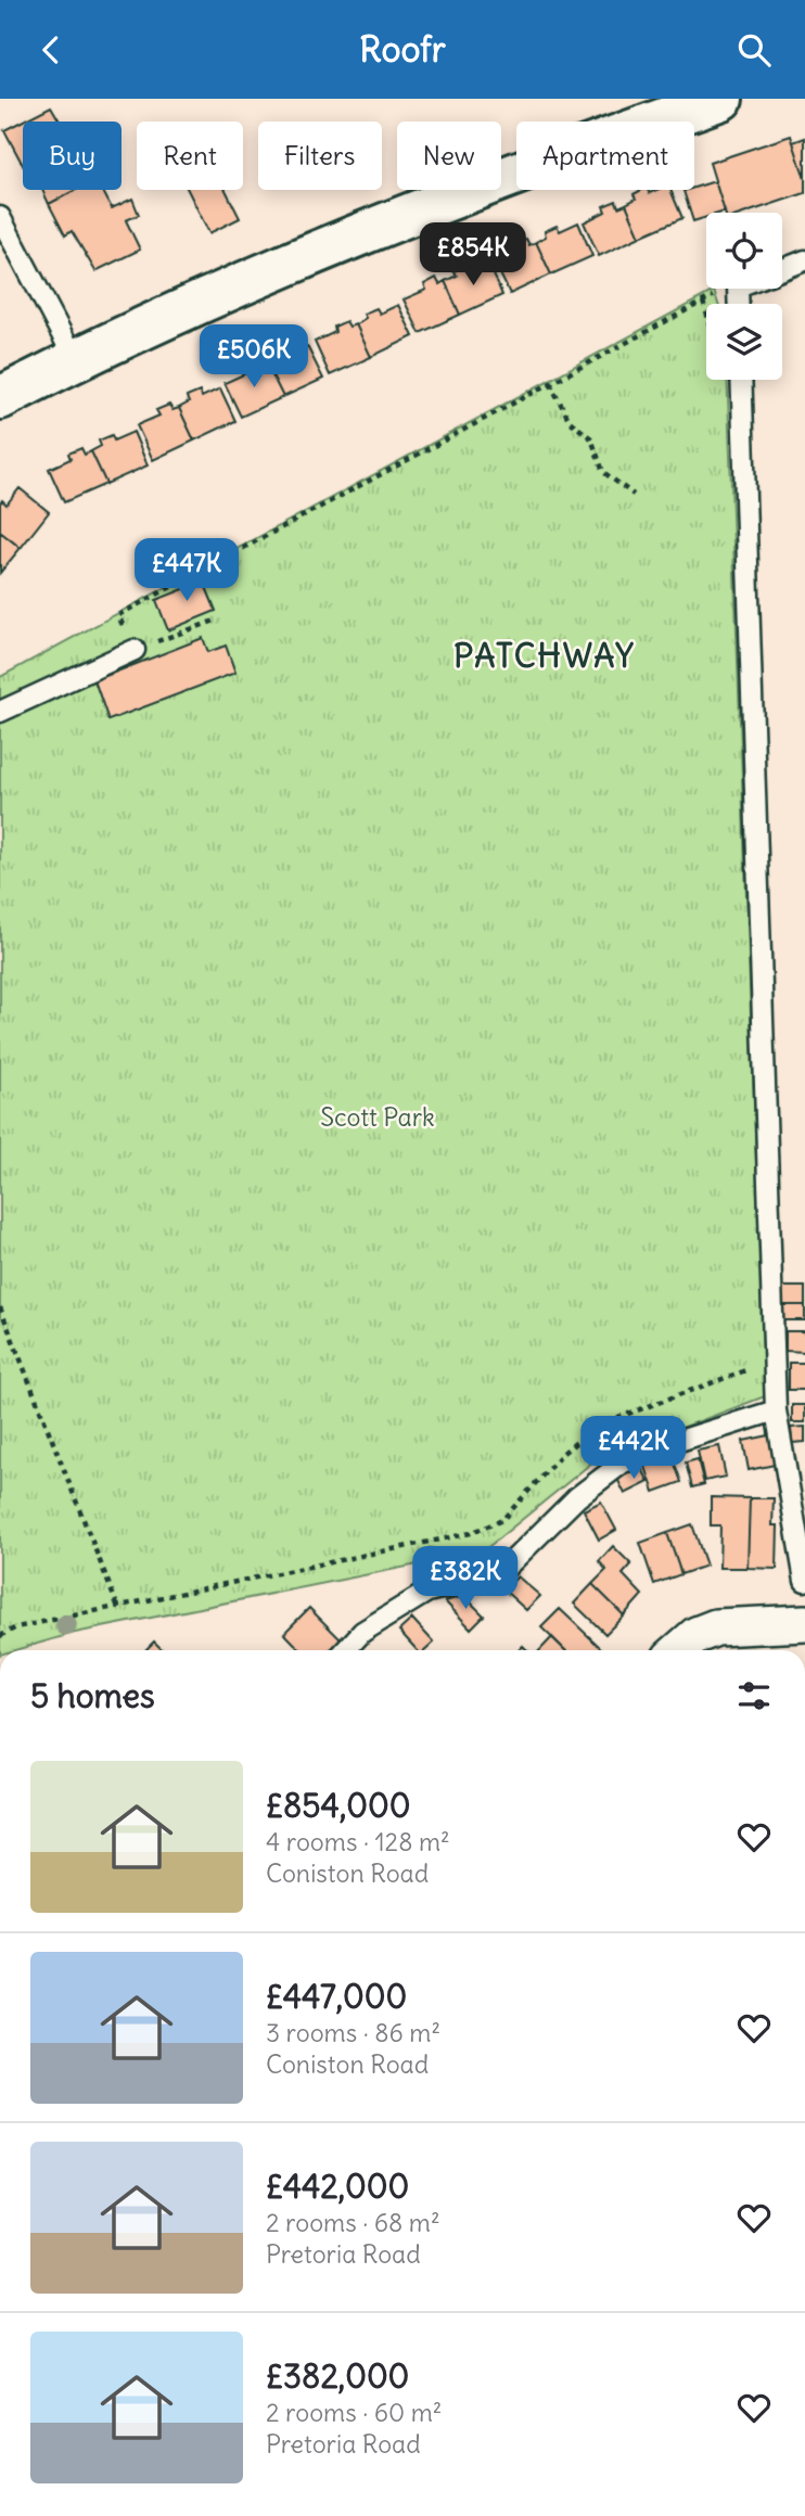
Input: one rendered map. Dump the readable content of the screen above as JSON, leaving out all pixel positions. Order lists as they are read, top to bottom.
{
  "districts": ["PATCHWAY"],
  "parks": ["Scott Park"],
  "page": {
    "header": "Roofr",
    "chip": [
      "Buy",
      "Rent",
      "Filters",
      "New",
      "Apartment"
    ],
    "price": [
      "£854K",
      "£506K",
      "£447K",
      "£442K",
      "£382K"
    ],
    "heading": "5 homes",
    "list": [
      {
        "name": "£854,000",
        "note": "4 rooms · 128 m² · Coniston Road"
      },
      {
        "name": "£447,000",
        "note": "3 rooms · 86 m² · Coniston Road"
      },
      {
        "name": "£442,000",
        "note": "2 rooms · 68 m² · Pretoria Road"
      },
      {
        "name": "£382,000",
        "note": "2 rooms · 60 m² · Pretoria Road"
      }
    ]
  }
}
